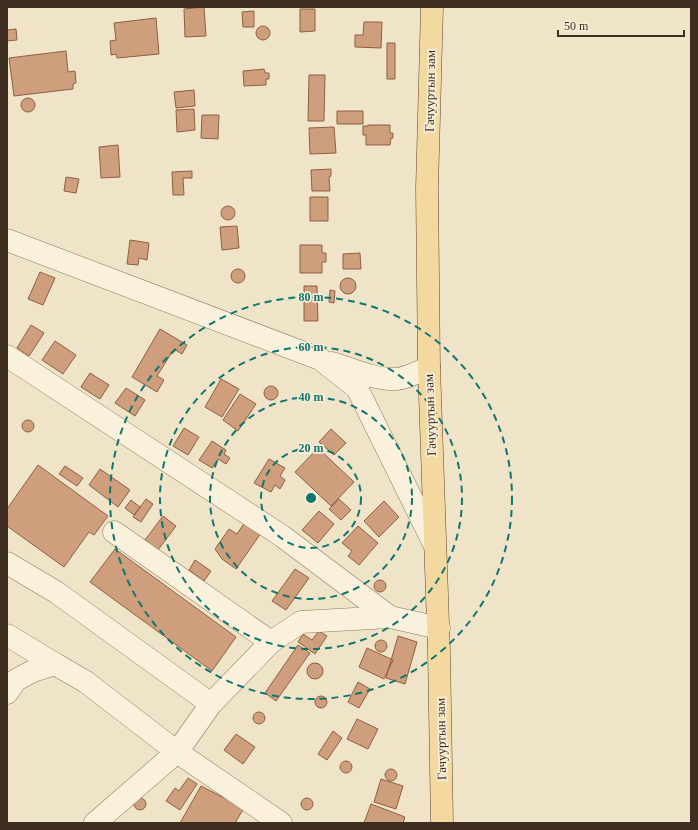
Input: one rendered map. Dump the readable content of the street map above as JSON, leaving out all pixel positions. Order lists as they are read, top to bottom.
{
  "streets": {
    "main road": ["Гачууртын зам"]
  },
  "scale_bar": "50 m",
  "rings": [
    "80 m",
    "60 m",
    "40 m",
    "20 m"
  ]
}
